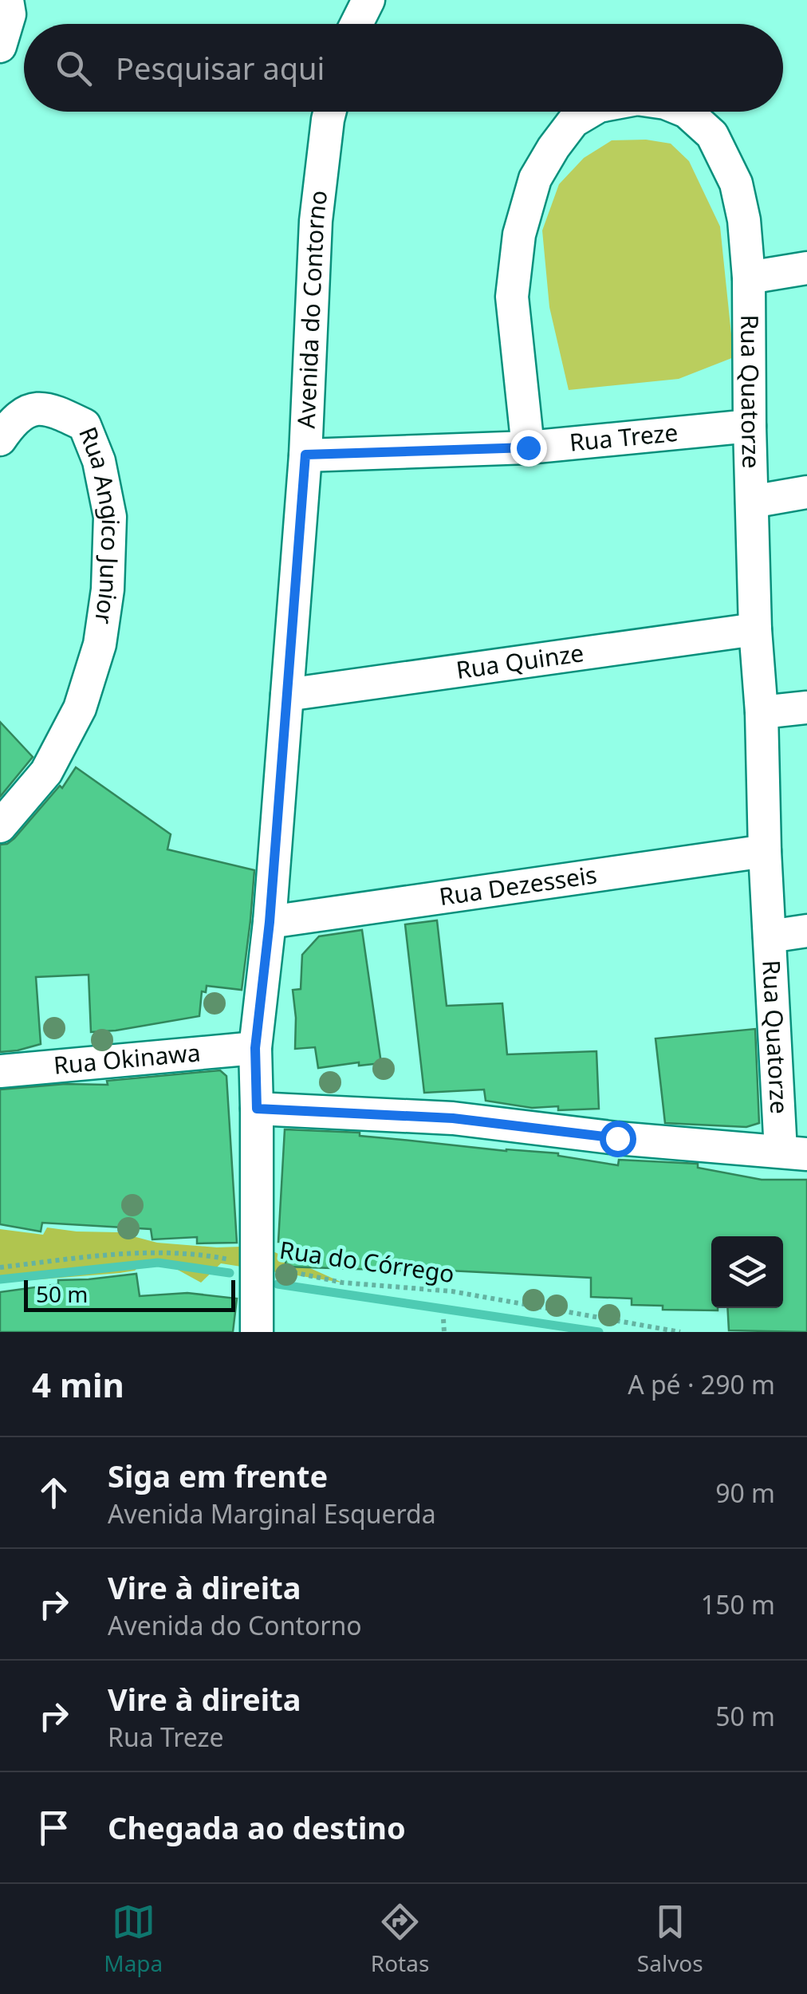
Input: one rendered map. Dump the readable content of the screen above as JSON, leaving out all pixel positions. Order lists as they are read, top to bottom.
{
  "streets": {
    "street": [
      "Avenida do Contorno",
      "Rua Quatorze",
      "Rua Treze",
      "Rua Angico Junior",
      "Rua Quinze",
      "Rua Dezesseis",
      "Rua Okinawa"
    ],
    "path": ["Rua do Córrego"]
  },
  "crossings": [
    ["Avenida do Contorno", "Rua Treze"],
    ["Avenida do Contorno", "Rua Quinze"],
    ["Avenida do Contorno", "Rua Dezesseis"],
    ["Avenida do Contorno", "Rua Okinawa"],
    ["Rua Quatorze", "Rua Treze"],
    ["Rua Quatorze", "Rua Quinze"],
    ["Rua Quatorze", "Rua Dezesseis"]
  ],
  "scale_bar": "50 m",
  "page": {
    "search": "Pesquisar aqui",
    "scale": "50 m",
    "heading": ["4 min", "A pé · 290 m"],
    "list": [
      ["Siga em frente", "Avenida Marginal Esquerda", "90 m"],
      ["Vire à direita", "Avenida do Contorno", "150 m"],
      ["Vire à direita", "Rua Treze", "50 m"],
      "Chegada ao destino"
    ],
    "nav": ["Mapa", "Rotas", "Salvos"]
  }
}
